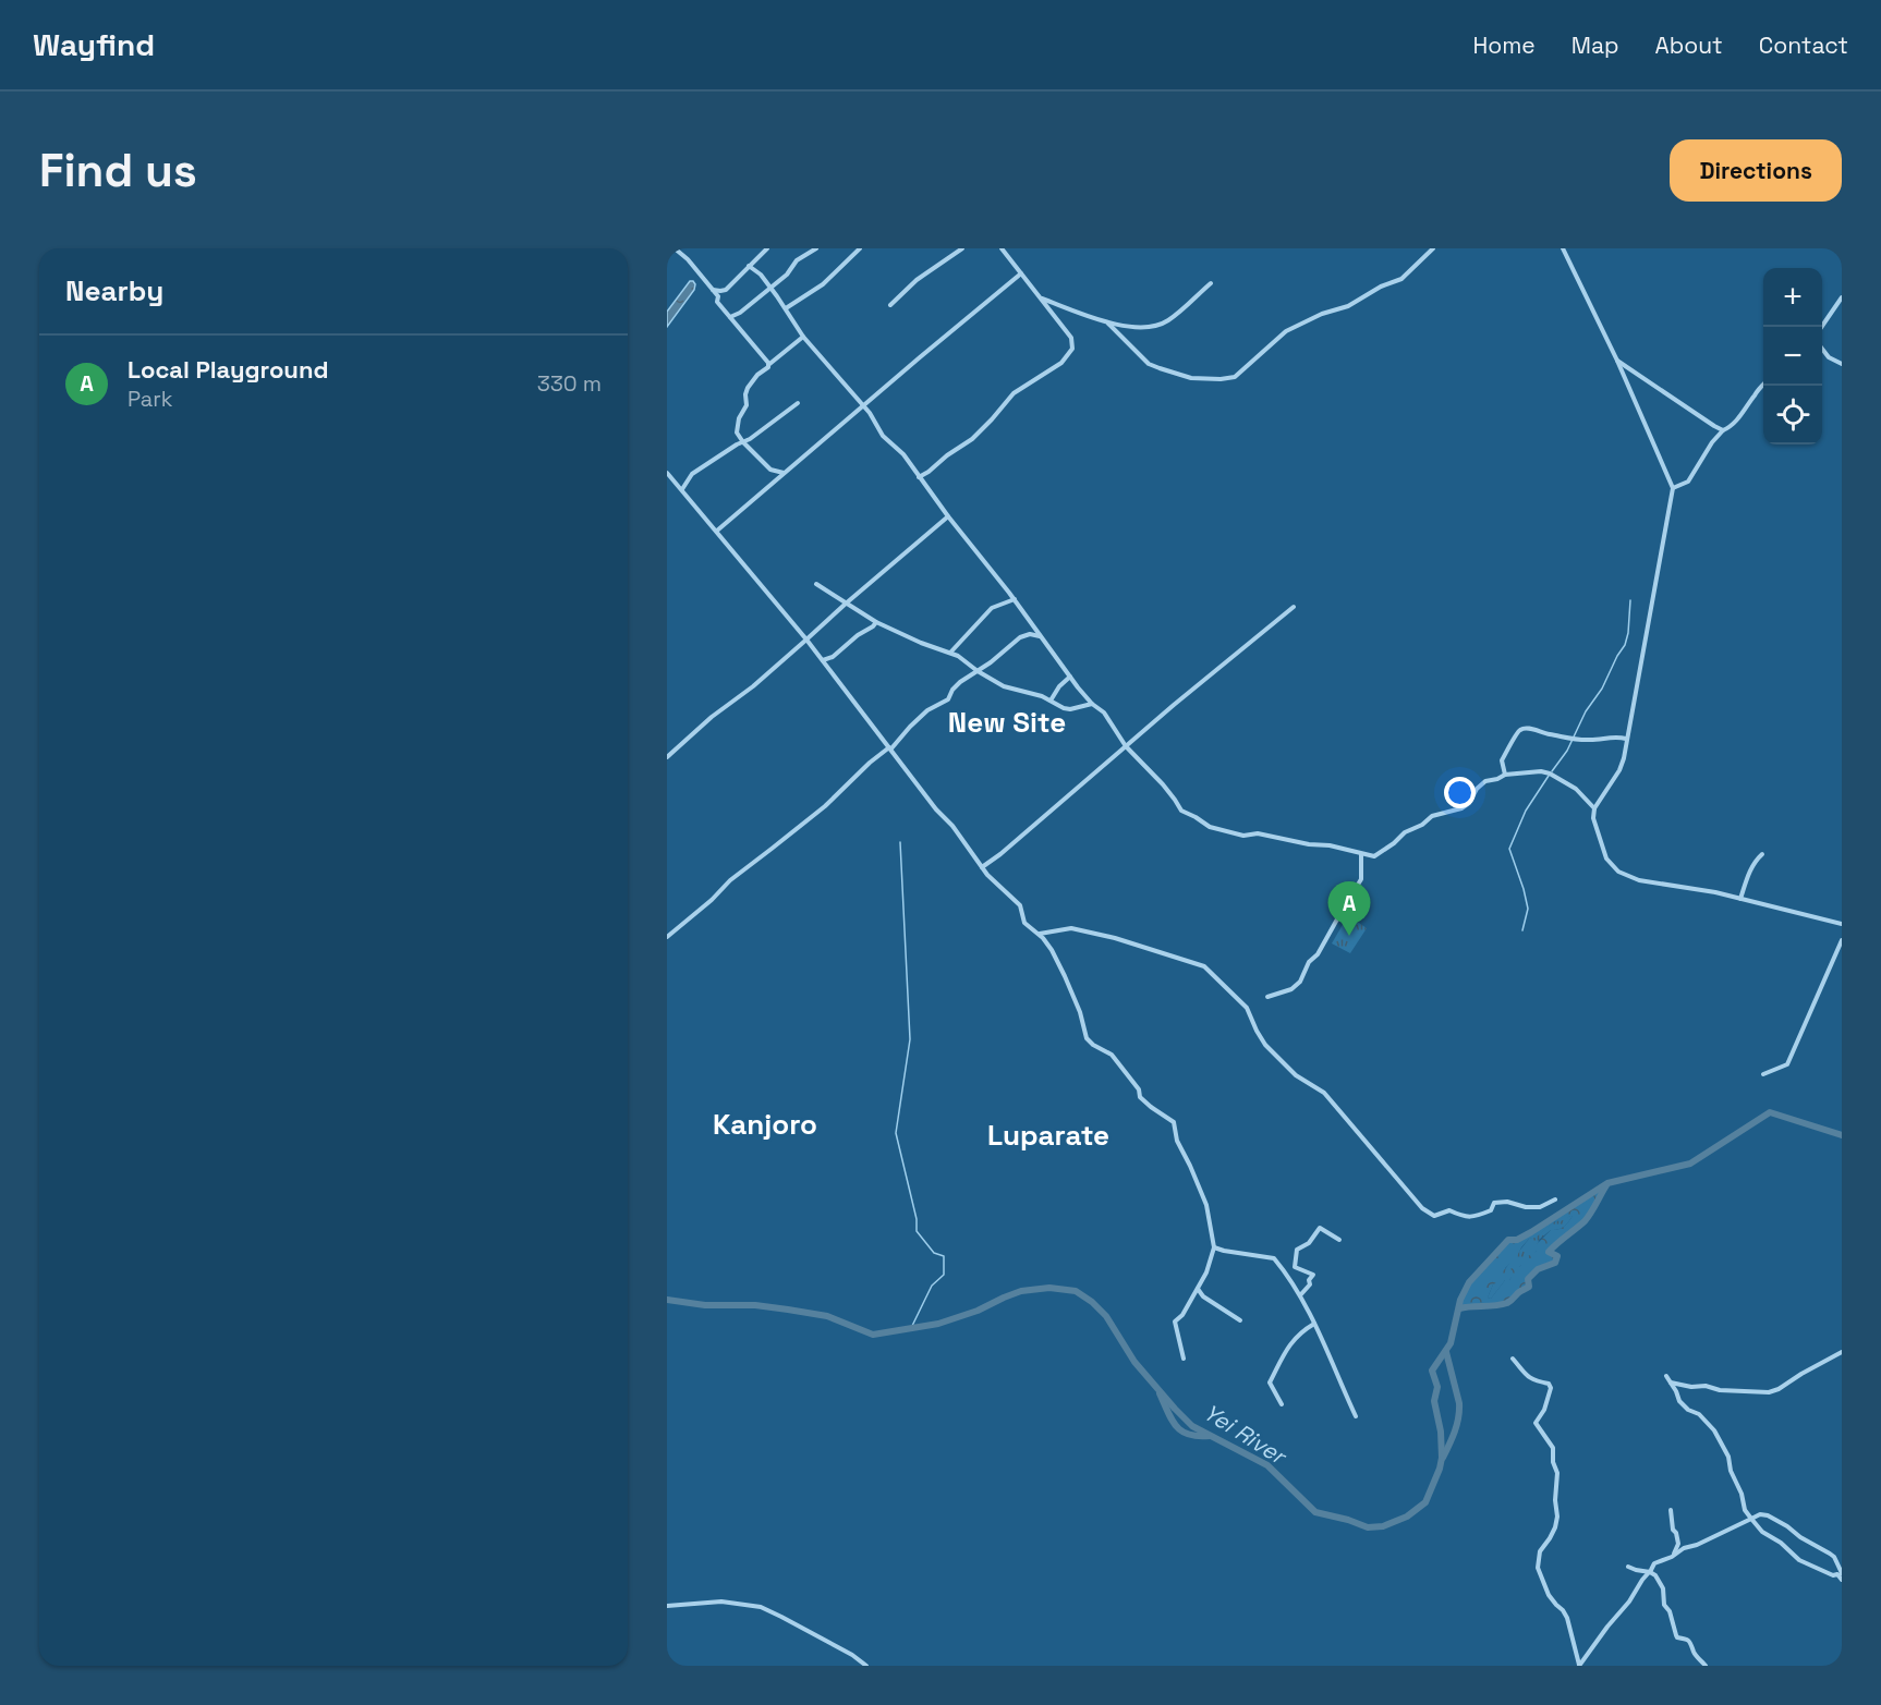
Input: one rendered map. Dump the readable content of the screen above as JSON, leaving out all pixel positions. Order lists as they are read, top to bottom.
{
  "districts": ["New Site", "Kanjoro", "Luparate"],
  "water": ["Yei River"],
  "page": {
    "header": "Wayfind",
    "nav": [
      "Home",
      "Map",
      "About",
      "Contact"
    ],
    "buttons": "Directions",
    "title": "Find us",
    "heading": "Nearby",
    "map_buttons": ["+", "−"],
    "list": [
      {
        "mark": "A",
        "name": "Local Playground",
        "note": "Park",
        "value": "330 m"
      }
    ],
    "pins": "A"
  }
}
